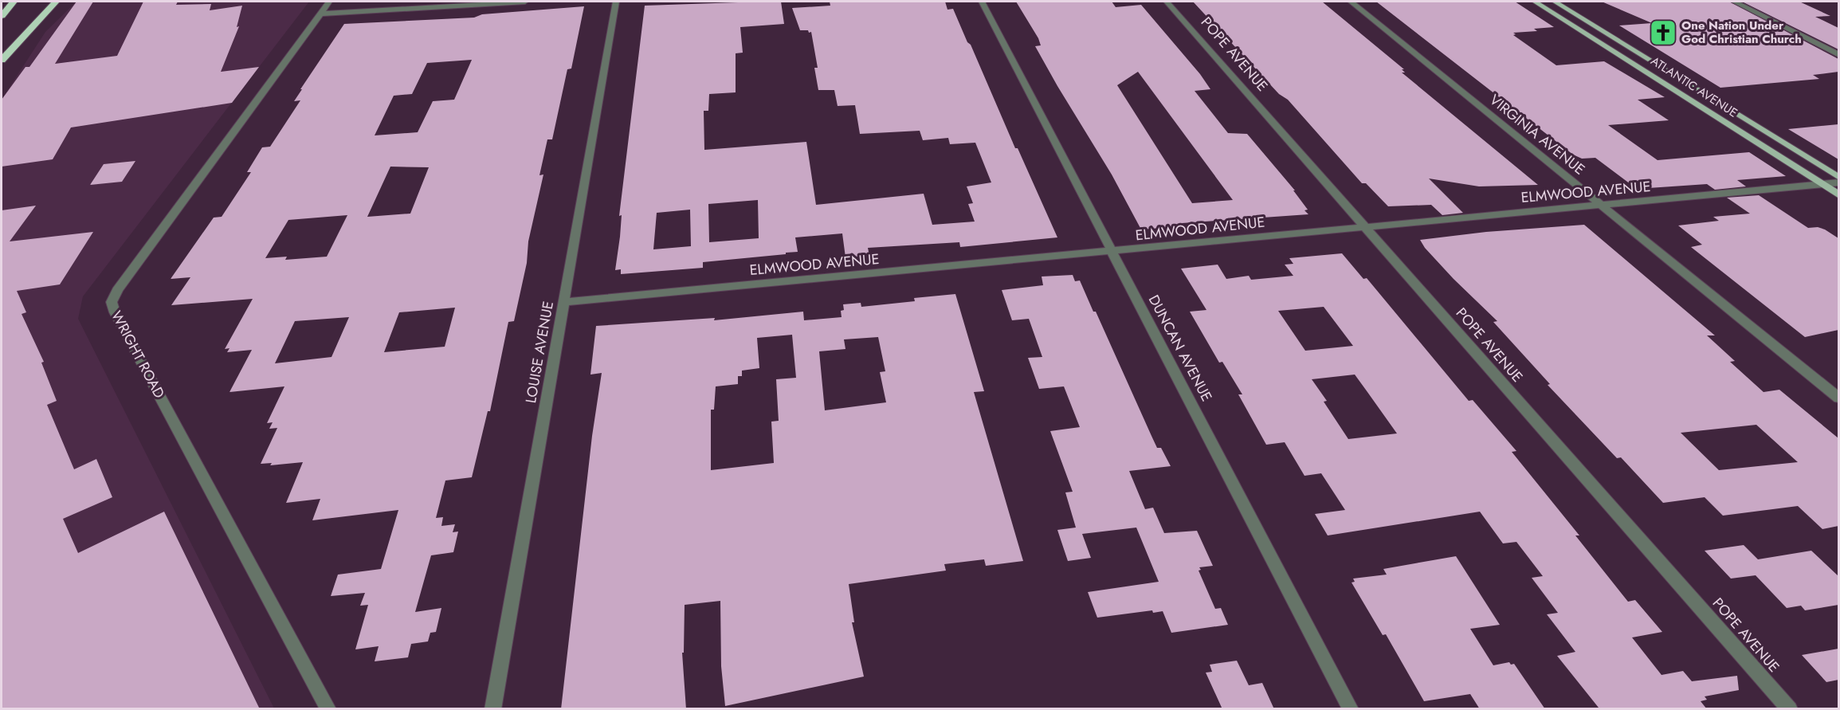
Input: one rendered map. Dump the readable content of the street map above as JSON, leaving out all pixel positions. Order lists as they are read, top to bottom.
{
  "streets": {
    "main road": ["ATLANTIC AVENUE"],
    "street": [
      "POPE AVENUE",
      "VIRGINIA AVENUE",
      "ELMWOOD AVENUE",
      "DUNCAN AVENUE",
      "LOUISE AVENUE",
      "WRIGHT ROAD"
    ]
  },
  "crossings": [
    ["POPE AVENUE", "ELMWOOD AVENUE"],
    ["ATLANTIC AVENUE", "ELMWOOD AVENUE"],
    ["VIRGINIA AVENUE", "ELMWOOD AVENUE"],
    ["ELMWOOD AVENUE", "DUNCAN AVENUE"],
    ["ELMWOOD AVENUE", "LOUISE AVENUE"]
  ],
  "places": {
    "church": ["One Nation Under God Christian Church"]
  }
}
